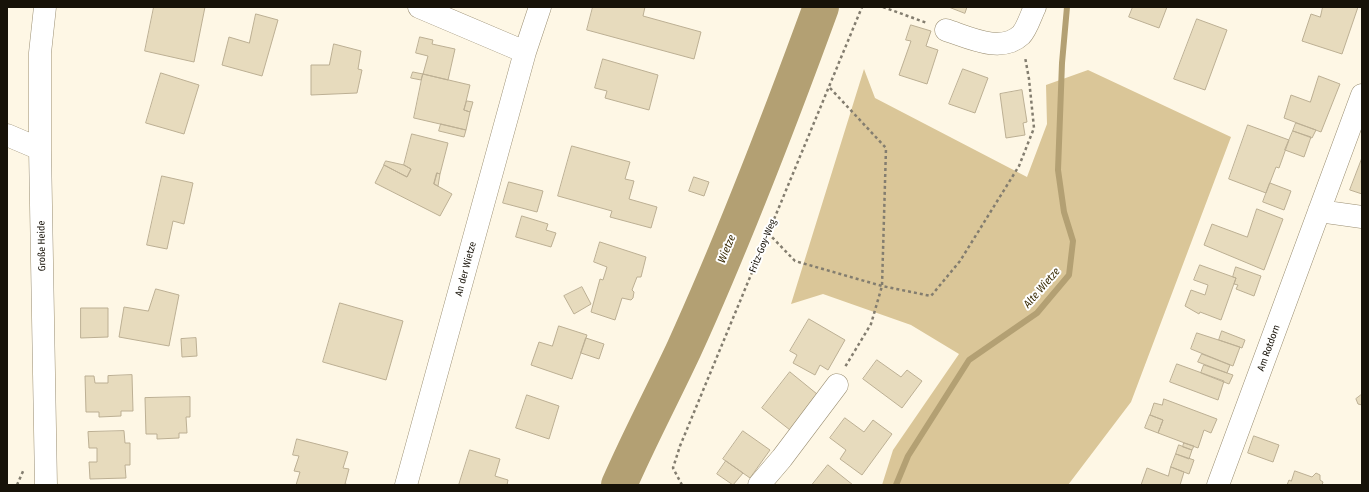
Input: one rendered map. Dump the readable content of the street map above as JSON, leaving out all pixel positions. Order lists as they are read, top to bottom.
{
  "streets": {
    "street": ["Große Heide", "An der Wietze", "Am Rotdorn"],
    "path": ["Fritz-Goy-Weg"]
  },
  "water": ["Wietze", "Alte Wietze"]
}
